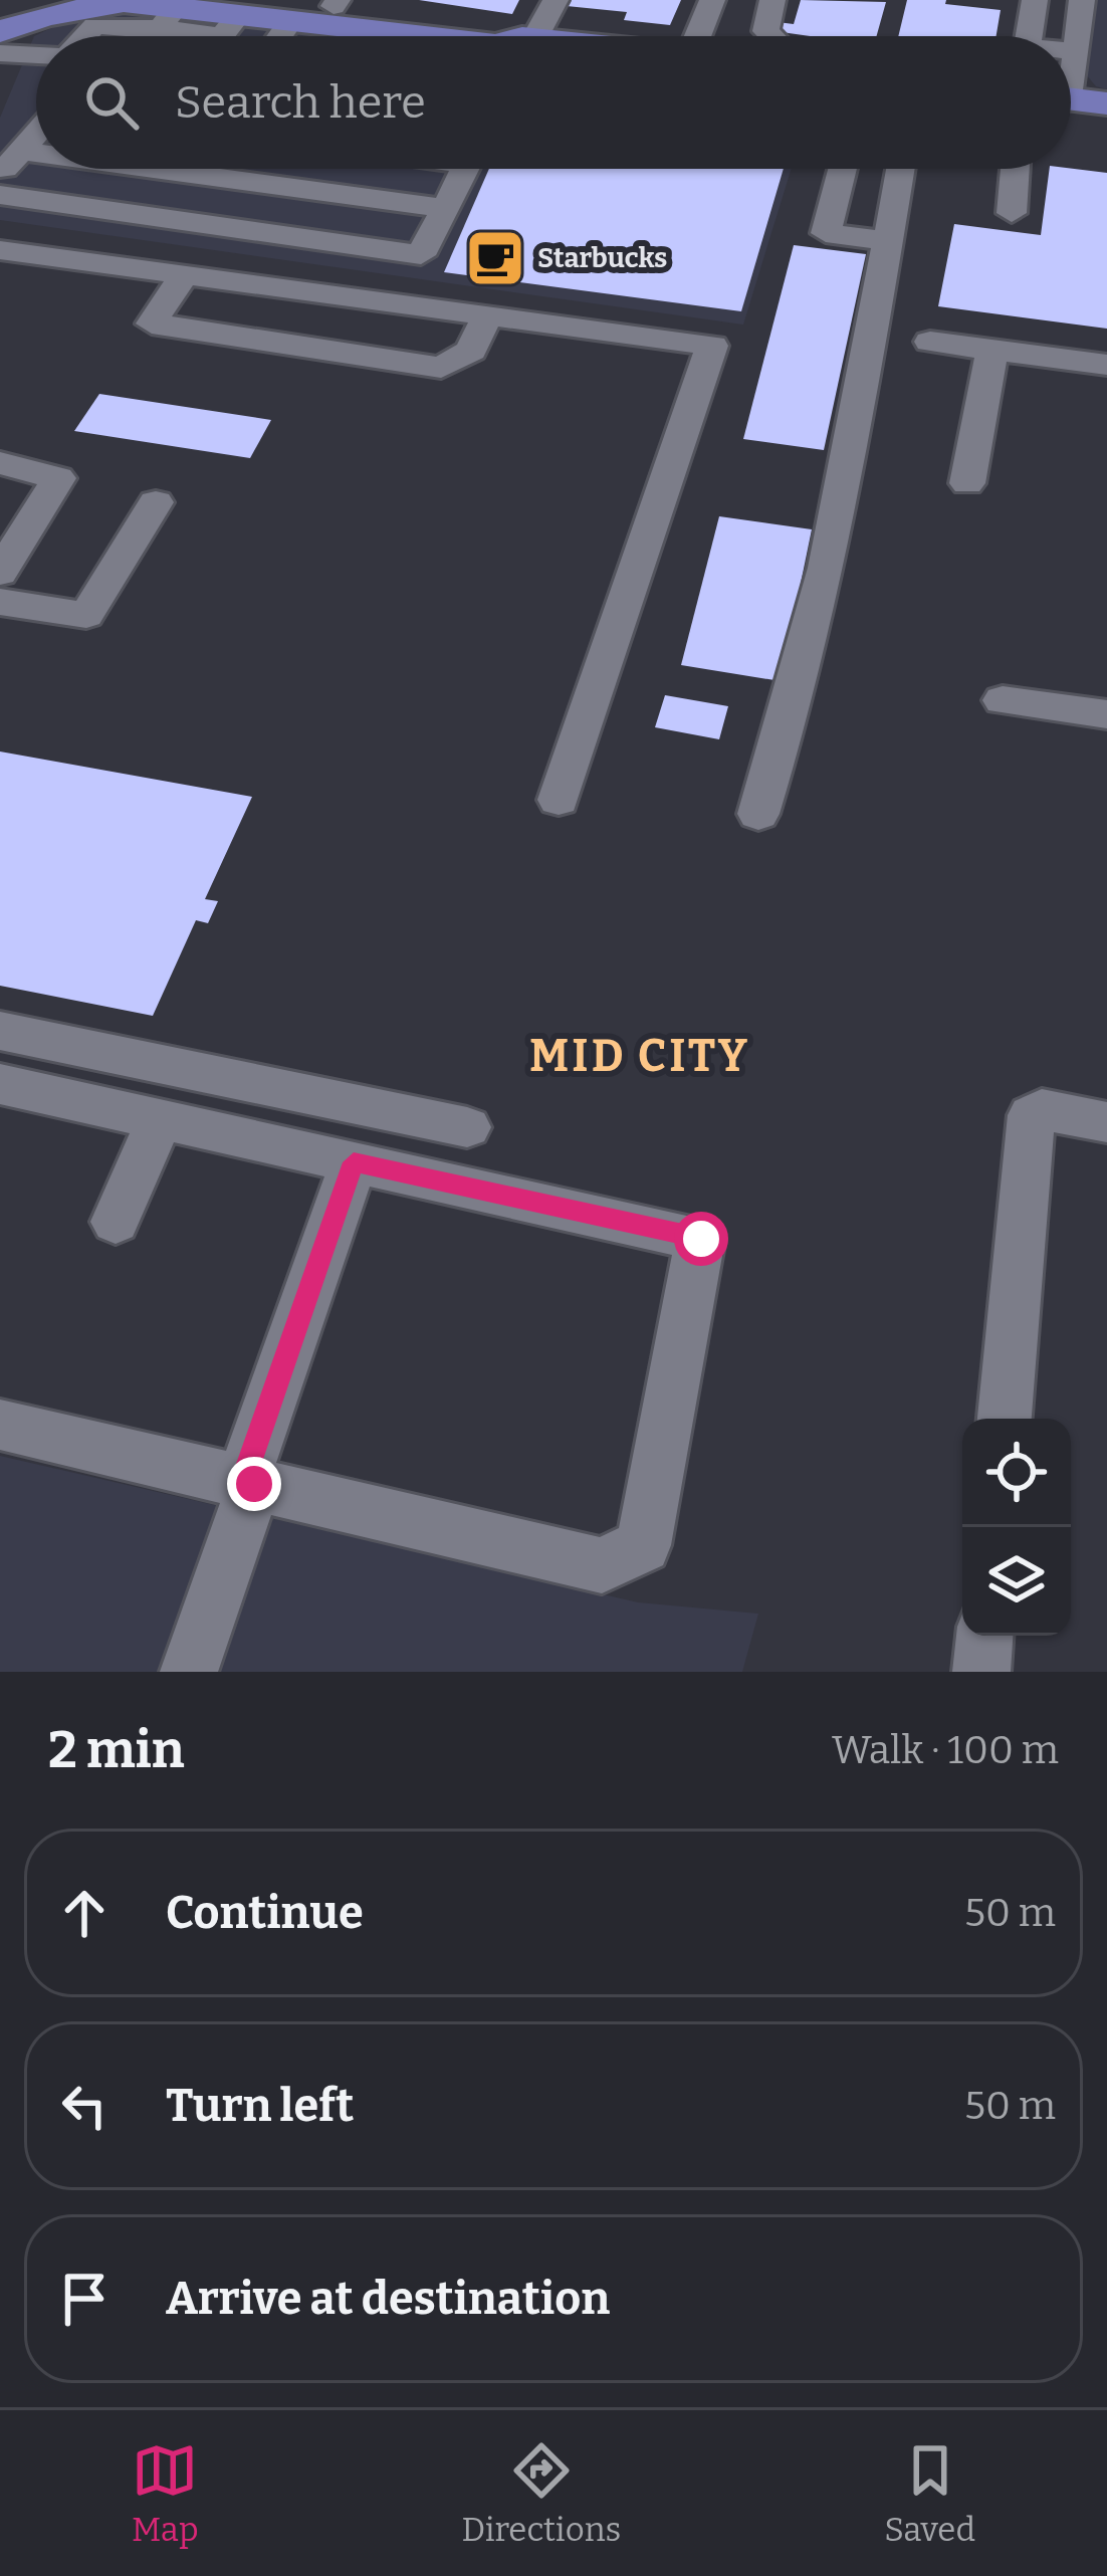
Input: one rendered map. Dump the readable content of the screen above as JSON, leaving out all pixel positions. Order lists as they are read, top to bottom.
{
  "districts": ["MID CITY"],
  "places": {
    "cafe": ["Starbucks"]
  },
  "page": {
    "search": "Search here",
    "heading": ["2 min", "Walk · 100 m"],
    "list": [
      ["Continue", "50 m"],
      ["Turn left", "50 m"],
      "Arrive at destination"
    ],
    "nav": ["Map", "Directions", "Saved"]
  }
}
